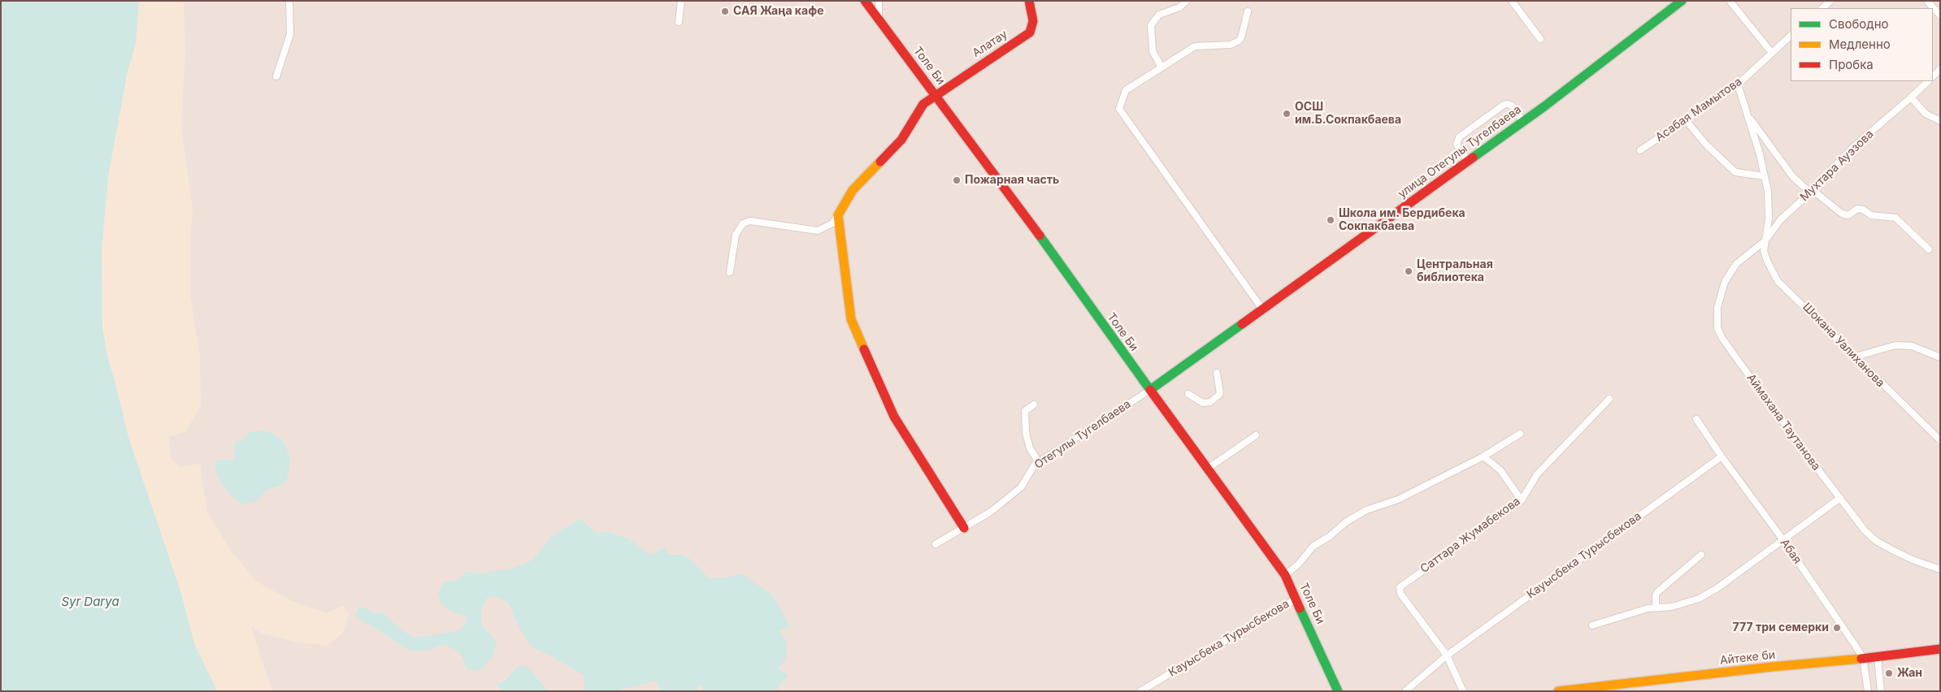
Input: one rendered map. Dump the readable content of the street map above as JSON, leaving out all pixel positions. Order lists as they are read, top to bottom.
{
  "streets": {
    "street": [
      "Алатау",
      "Толе Би",
      "Асабая Мамытова",
      "улица Отегулы Тугелбаева",
      "Мухтара Ауэзова",
      "Шокана Уалиханова",
      "Аймахана Таутанова",
      "Отегулы Тугелбаева",
      "Саттара Жумабекова",
      "Абая",
      "Кауысбека Турысбекова",
      "Айтеке би"
    ]
  },
  "crossings": [
    ["Алатау", "Толе Би"],
    ["Толе Би", "улица Отегулы Тугелбаева"],
    ["Толе Би", "Отегулы Тугелбаева"],
    ["Толе Би", "Кауысбека Турысбекова"],
    ["Асабая Мамытова", "Шокана Уалиханова"],
    ["улица Отегулы Тугелбаева", "Отегулы Тугелбаева"],
    ["Мухтара Ауэзова", "Шокана Уалиханова"],
    ["Мухтара Ауэзова", "Аймахана Таутанова"],
    ["Шокана Уалиханова", "Аймахана Таутанова"],
    ["Саттара Жумабекова", "Кауысбека Турысбекова"],
    ["Абая", "Кауысбека Турысбекова"],
    ["Абая", "Айтеке би"]
  ],
  "water": ["Syr Darya"],
  "places": [
    "САЯ Жаңа кафе",
    "ОСШ им.Б.Сокпакбаева",
    "Пожарная часть",
    "Школа им. Бердибека Сокпакбаева",
    "Центральная библиотека",
    "777 три семерки",
    "Жан"
  ],
  "legend": ["Свободно", "Медленно", "Пробка"]
}
